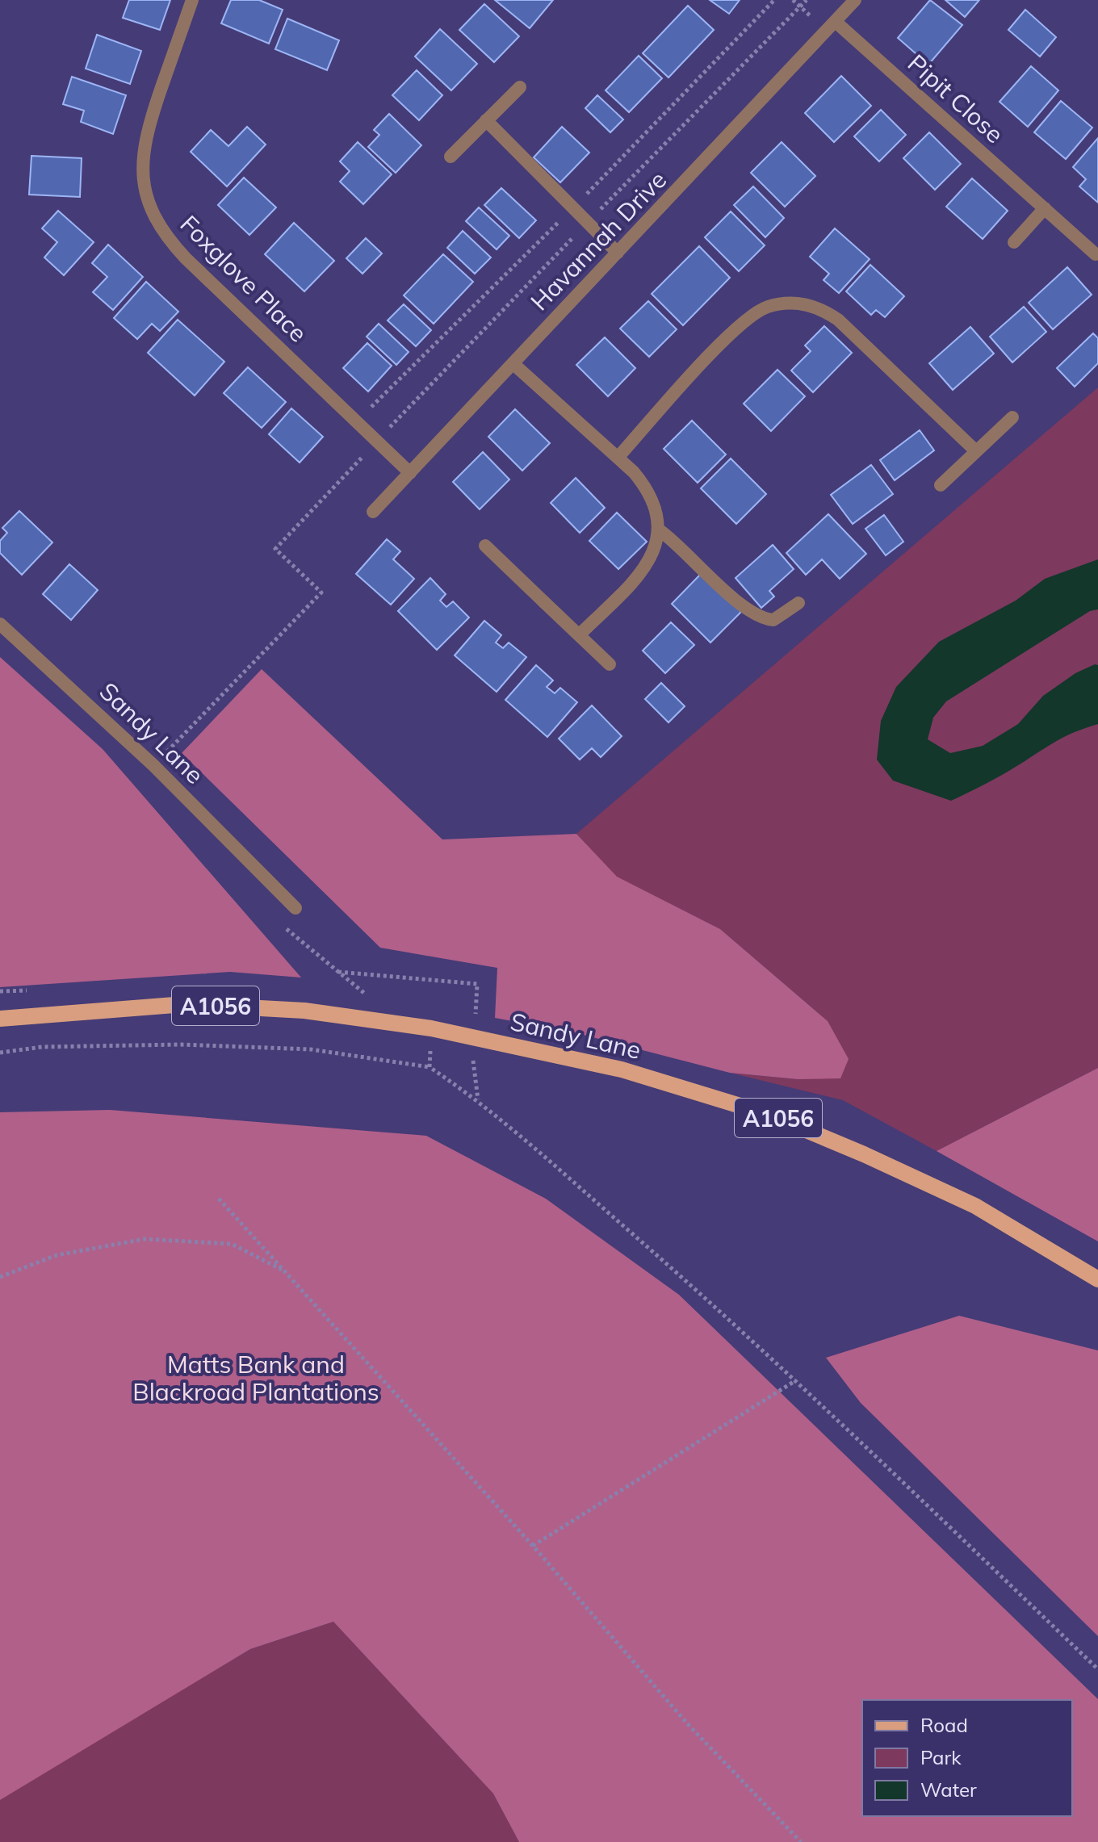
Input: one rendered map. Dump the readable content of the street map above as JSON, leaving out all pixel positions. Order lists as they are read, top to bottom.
{
  "streets": {
    "main road": ["Sandy Lane", "A1056"],
    "street": ["Pipit Close", "Havannah Drive", "Foxglove Place"]
  },
  "crossings": [
    ["Pipit Close", "Havannah Drive"],
    ["Havannah Drive", "Foxglove Place"]
  ],
  "parks": ["Matts Bank and Blackroad Plantations"],
  "legend": ["Road", "Park", "Water"]
}
